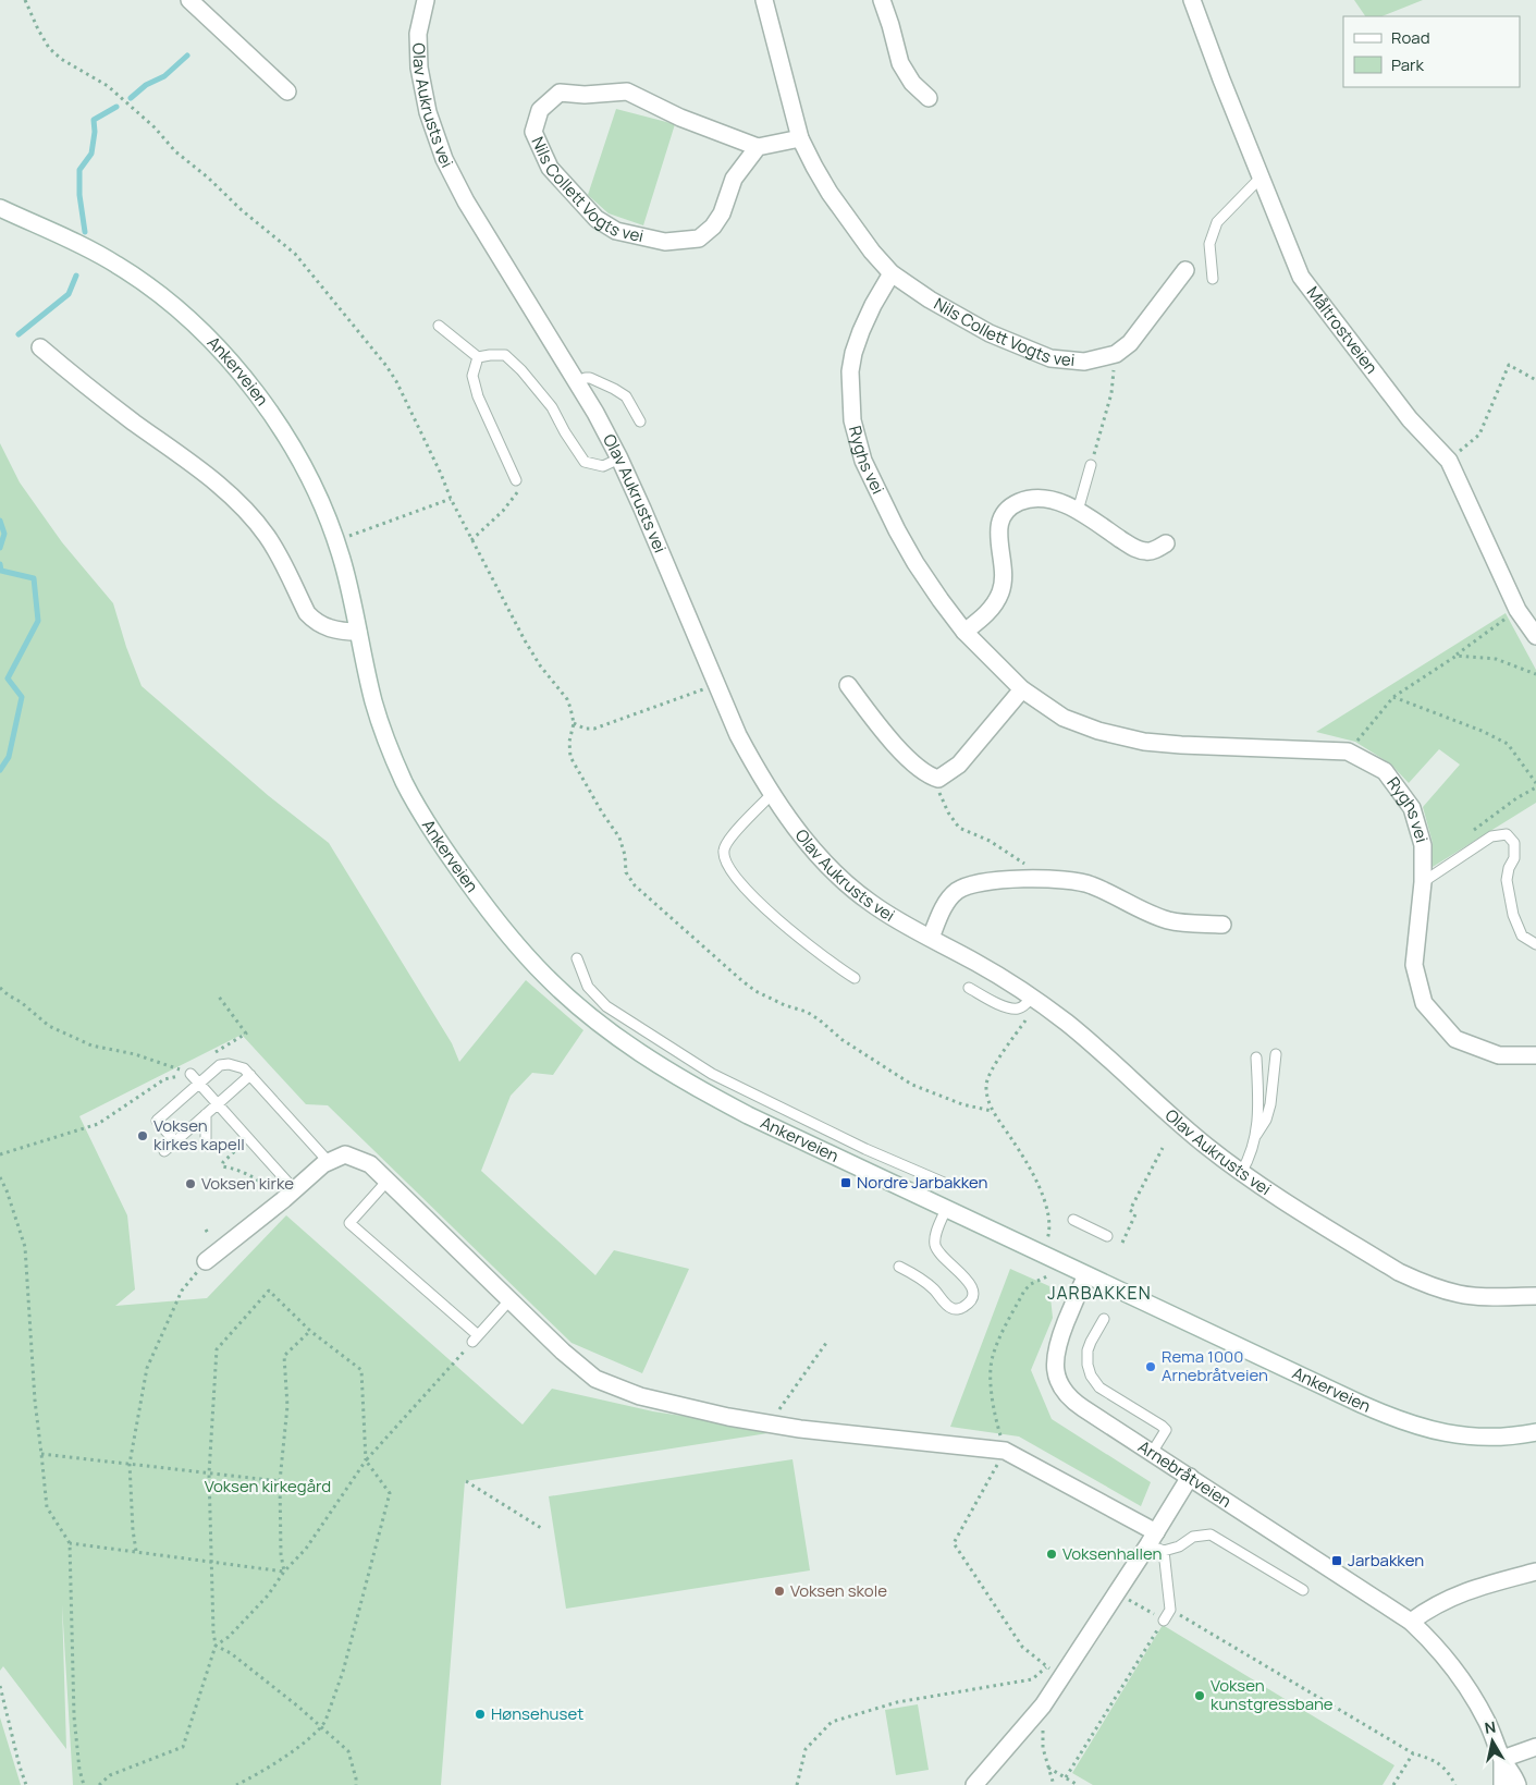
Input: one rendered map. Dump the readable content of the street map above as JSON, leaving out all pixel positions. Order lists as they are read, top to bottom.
{
  "streets": {
    "street": [
      "Olav Aukrusts vei",
      "Nils Collett Vogts vei",
      "Måltrostveien",
      "Ankerveien",
      "Ryghs vei",
      "Arnebråtveien"
    ]
  },
  "crossings": [
    ["Nils Collett Vogts vei", "Ryghs vei"],
    ["Ankerveien", "Arnebråtveien"]
  ],
  "districts": ["JARBAKKEN"],
  "parks": ["Voksen kirkegård"],
  "places": {
    "other": [
      "Voksen kirkes kapell",
      "Voksen kirke",
      "Rema 1000 Arnebråtveien",
      "Voksenhallen",
      "Voksen skole",
      "Voksen kunstgressbane",
      "Hønsehuset"
    ],
    "transit": ["Nordre Jarbakken", "Jarbakken"]
  },
  "legend": ["Road", "Park"],
  "north": "top"
}
